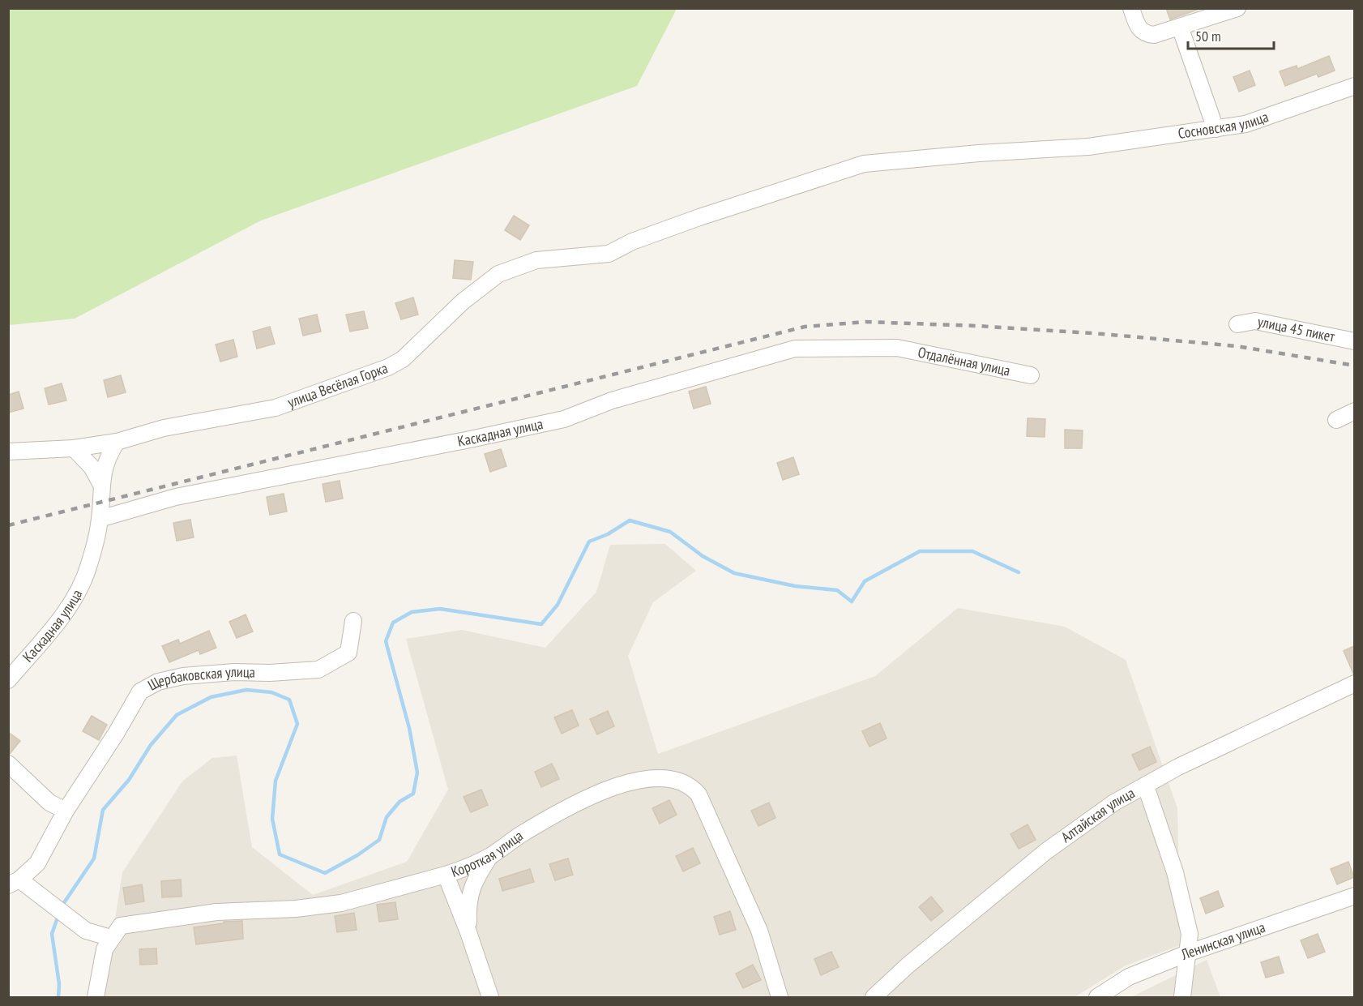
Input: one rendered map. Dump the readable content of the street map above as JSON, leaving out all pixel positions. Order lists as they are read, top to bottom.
{
  "streets": {
    "street": [
      "Сосновская улица",
      "улица 45 пикет",
      "Отдалённая улица",
      "улица Весёлая Горка",
      "Каскадная улица",
      "Щербаковская улица",
      "Алтайская улица",
      "Короткая улица",
      "Ленинская улица"
    ]
  },
  "crossings": [
    ["Сосновская улица", "улица Весёлая Горка"],
    ["Отдалённая улица", "Каскадная улица"],
    ["улица Весёлая Горка", "Каскадная улица"]
  ],
  "scale_bar": "50 m"
}
